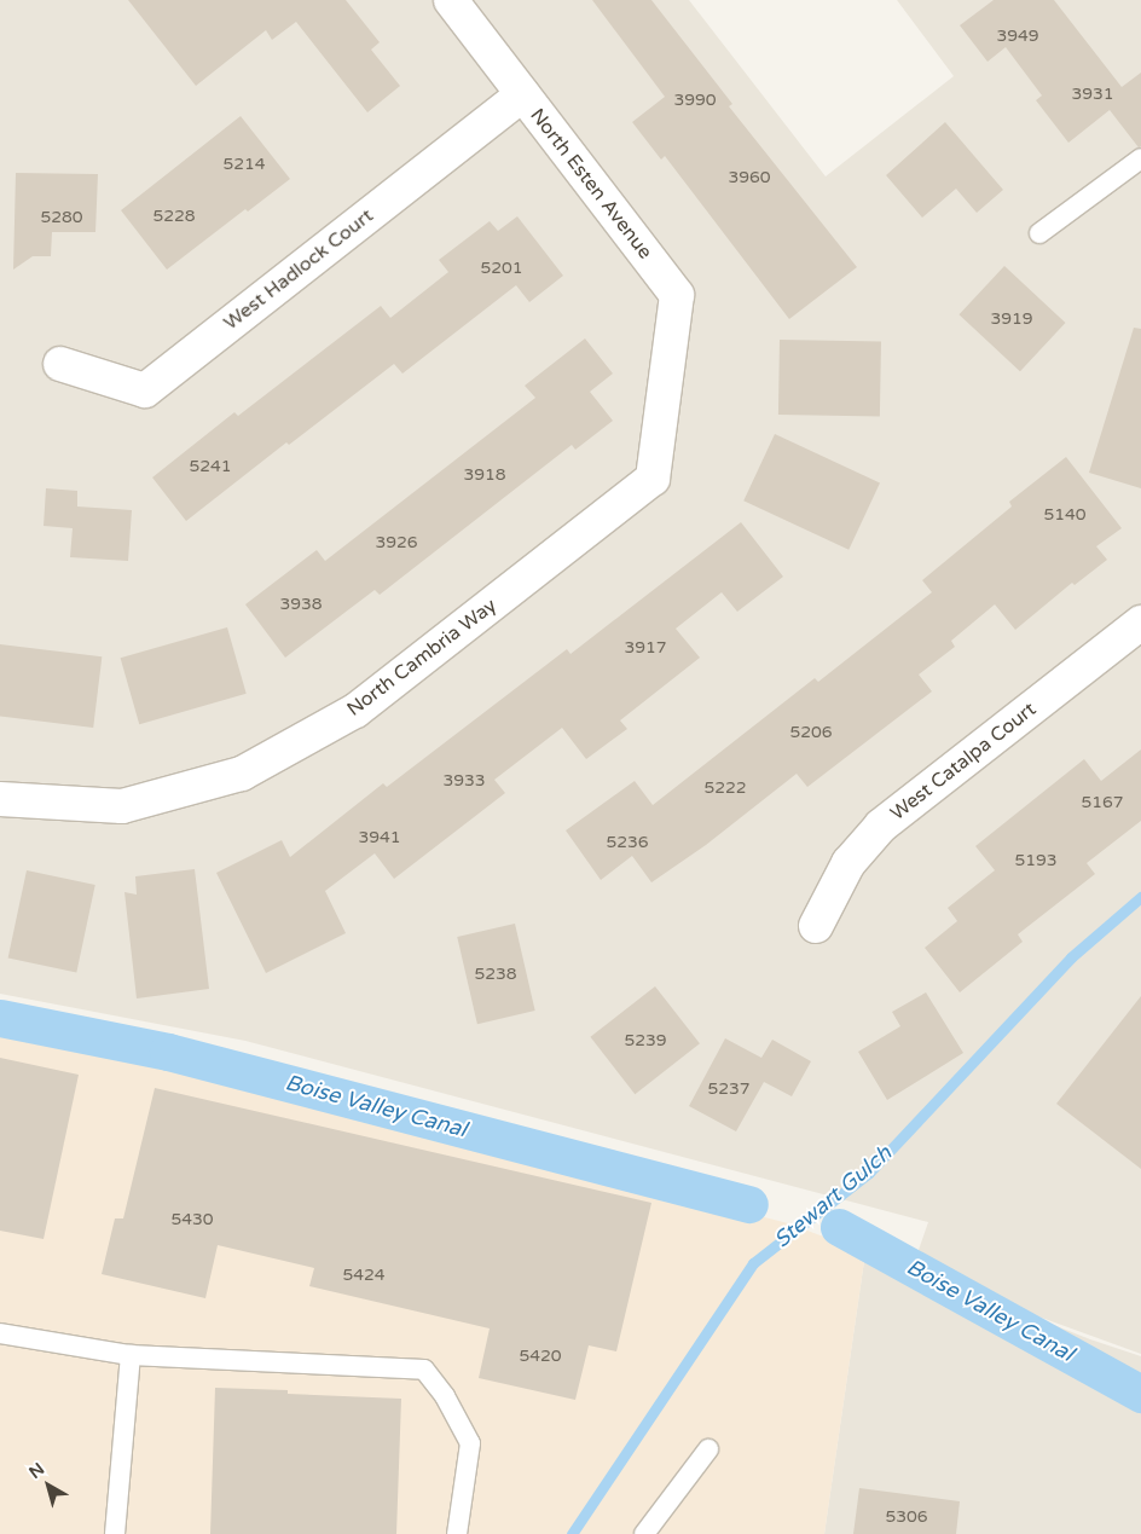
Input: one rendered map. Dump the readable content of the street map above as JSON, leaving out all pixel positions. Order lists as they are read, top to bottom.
{
  "streets": {
    "street": [
      "North Esten Avenue",
      "West Hadlock Court",
      "North Cambria Way",
      "West Catalpa Court"
    ]
  },
  "crossings": [
    ["North Esten Avenue", "West Hadlock Court"],
    ["North Esten Avenue", "North Cambria Way"]
  ],
  "water": ["Boise Valley Canal", "Stewart Gulch"],
  "house_numbers": [
    "3949",
    "3931",
    "3990",
    "5214",
    "3960",
    "5228",
    "5280",
    "5201",
    "3919",
    "5241",
    "3918",
    "5140",
    "3926",
    "3938",
    "3917",
    "5206",
    "3933",
    "5222",
    "5167",
    "3941",
    "5236",
    "5193",
    "5238",
    "5239",
    "5237",
    "5430",
    "5424",
    "5420",
    "5306"
  ],
  "north": "top left"
}
